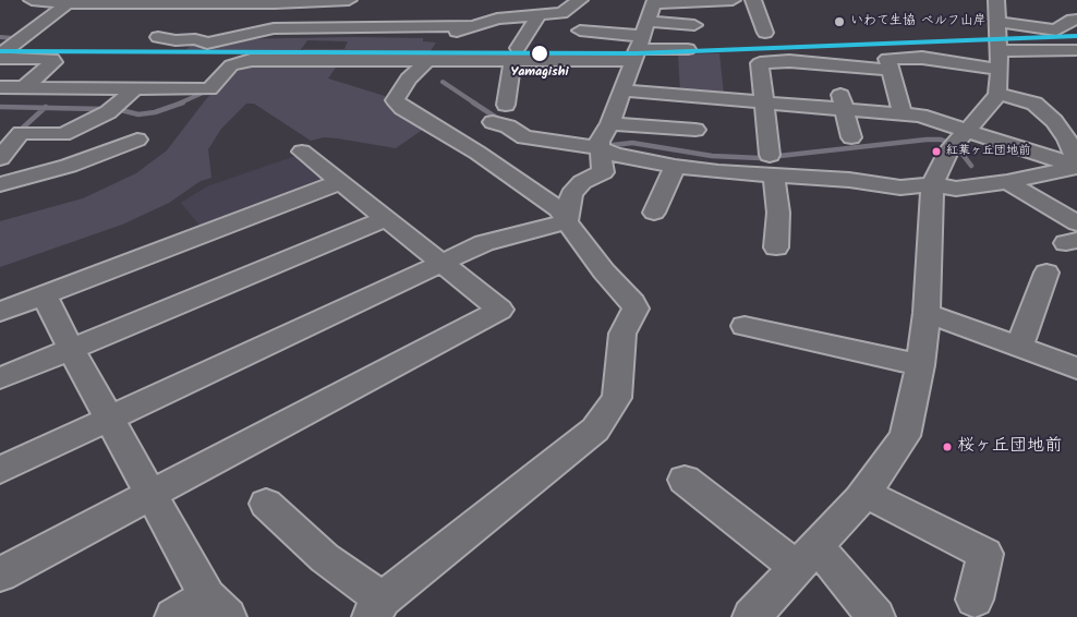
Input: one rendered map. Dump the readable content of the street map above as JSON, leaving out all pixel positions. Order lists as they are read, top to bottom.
{
  "places": [
    "いわて生協 ベルフ山岸",
    "Yamagishi",
    "紅葉ヶ丘団地前",
    "桜ヶ丘団地前"
  ]
}
